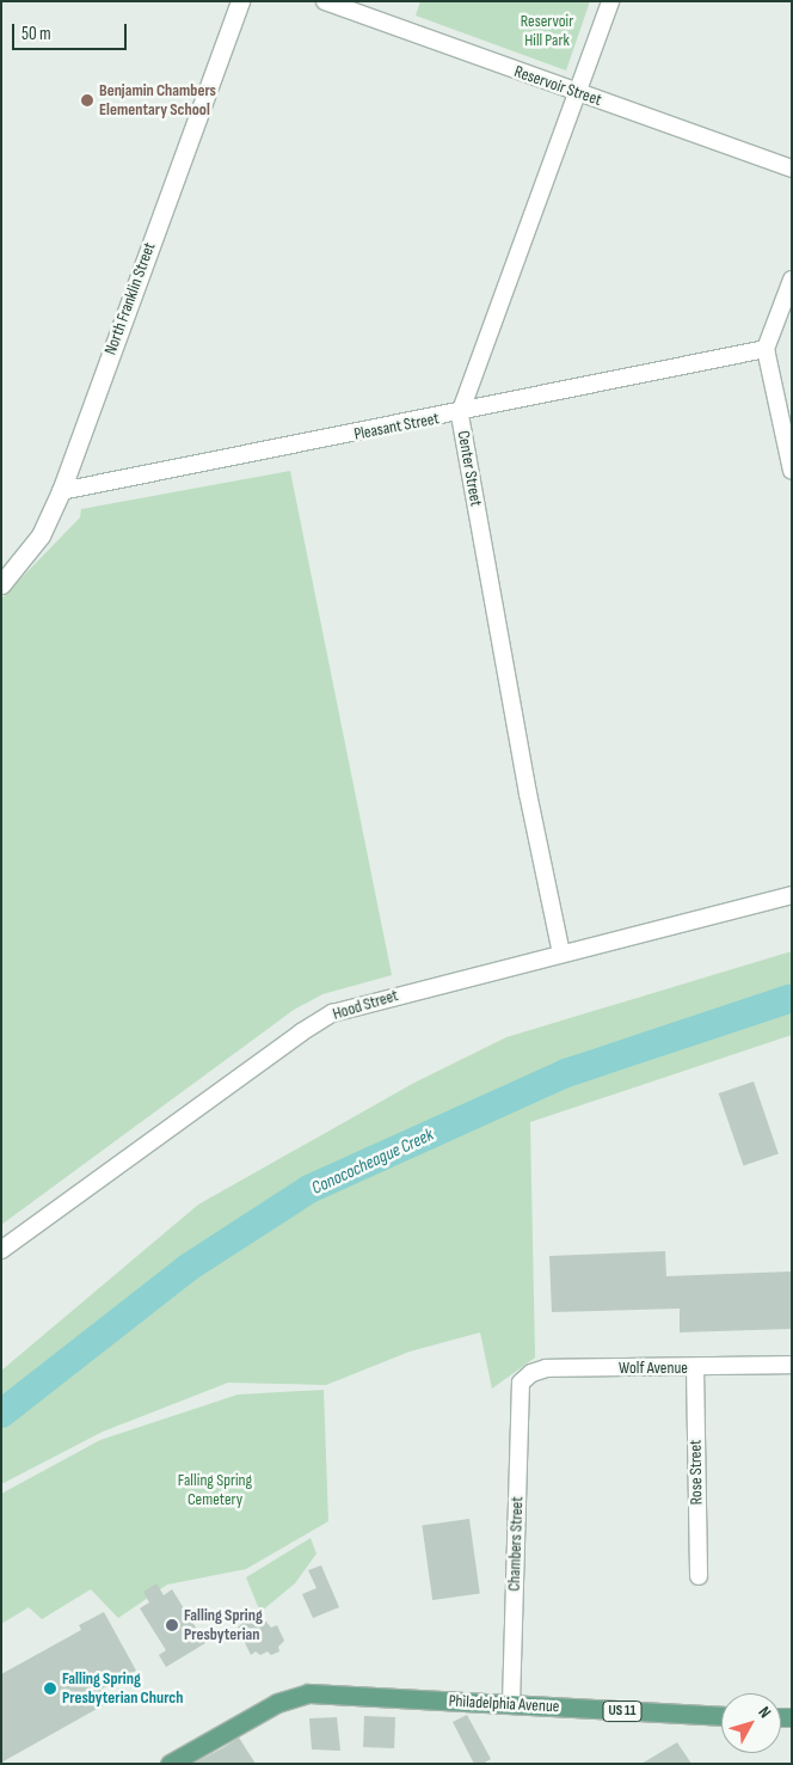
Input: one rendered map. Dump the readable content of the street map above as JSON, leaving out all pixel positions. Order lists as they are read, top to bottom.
{
  "streets": {
    "main road": ["Philadelphia Avenue", "US 11"],
    "street": [
      "Reservoir Street",
      "North Franklin Street",
      "Pleasant Street",
      "Center Street",
      "Hood Street",
      "Wolf Avenue",
      "Rose Street",
      "Chambers Street"
    ]
  },
  "crossings": [
    ["Reservoir Street", "Center Street"],
    ["North Franklin Street", "Pleasant Street"],
    ["Pleasant Street", "Center Street"],
    ["Center Street", "Hood Street"],
    ["Wolf Avenue", "Rose Street"],
    ["Wolf Avenue", "Chambers Street"],
    ["Chambers Street", "Philadelphia Avenue"]
  ],
  "water": ["Conococheague Creek"],
  "parks": ["Reservoir Hill Park", "Falling Spring Cemetery"],
  "places": ["Benjamin Chambers Elementary School", "Falling Spring Presbyterian", "Falling Spring Presbyterian Church"],
  "scale_bar": "50 m",
  "north": "top right"
}
